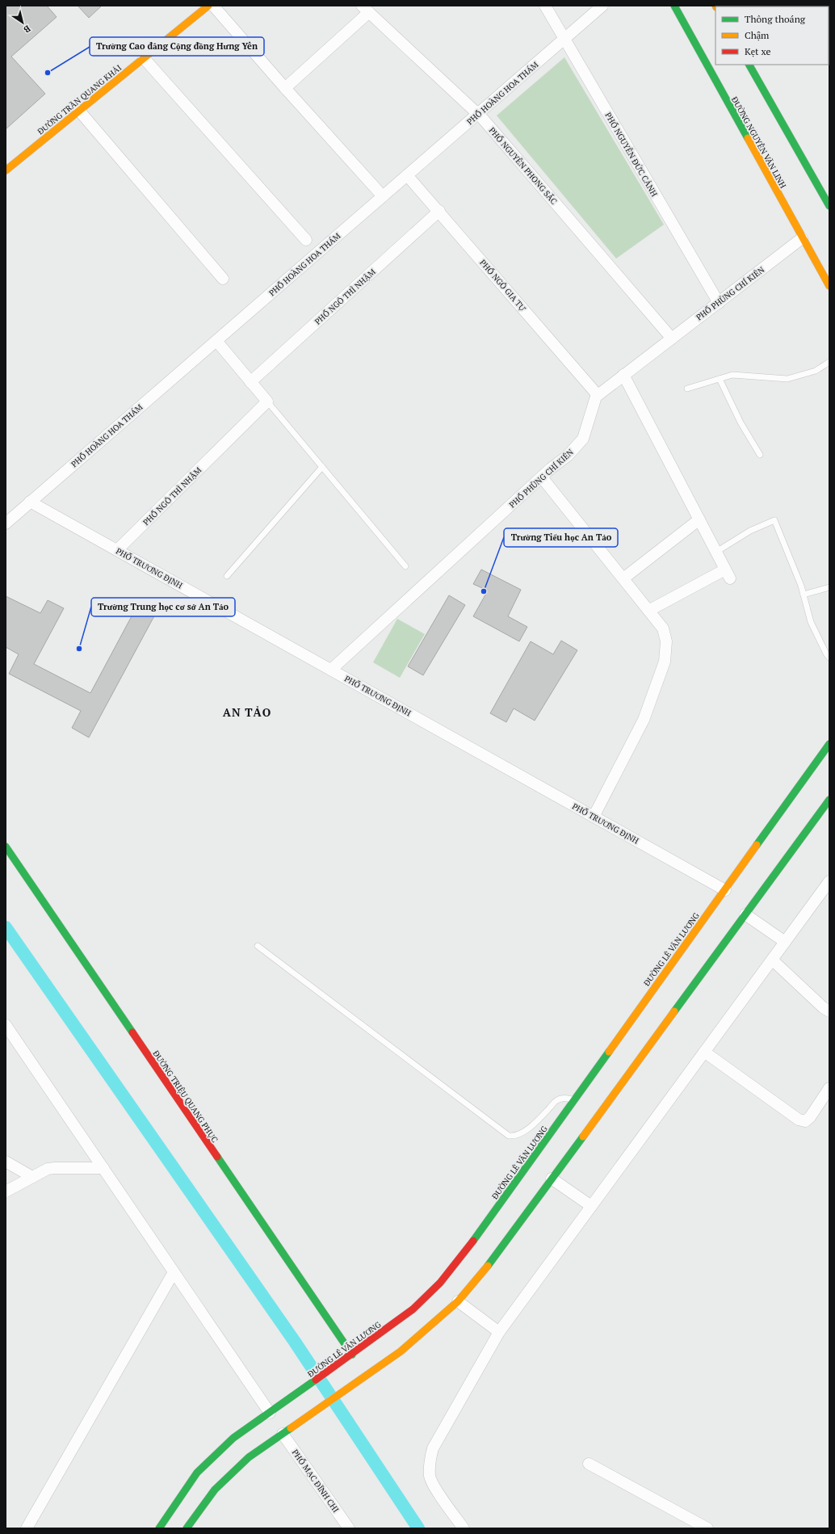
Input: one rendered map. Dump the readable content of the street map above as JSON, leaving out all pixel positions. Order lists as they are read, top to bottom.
{
  "streets": {
    "main road": [
      "ĐƯỜNG TRẦN QUANG KHẢI",
      "ĐƯỜNG NGUYỄN VĂN LINH",
      "ĐƯỜNG LÊ VĂN LƯƠNG",
      "ĐƯỜNG TRIỆU QUANG PHỤC"
    ],
    "street": [
      "PHỐ HOÀNG HOA THÁM",
      "PHỐ NGUYỄN ĐỨC CẢNH",
      "PHỐ NGUYỄN PHONG SẮC",
      "PHỐ NGÔ GIA TỰ",
      "PHỐ PHÙNG CHÍ KIÊN",
      "PHỐ NGÔ THÌ NHẬM",
      "PHỐ TRƯƠNG ĐỊNH",
      "PHỐ MẠC ĐĨNH CHI"
    ]
  },
  "crossings": [
    ["PHỐ HOÀNG HOA THÁM", "PHỐ NGUYỄN ĐỨC CẢNH"],
    ["PHỐ HOÀNG HOA THÁM", "PHỐ NGUYỄN PHONG SẮC"],
    ["PHỐ HOÀNG HOA THÁM", "PHỐ NGÔ GIA TỰ"],
    ["PHỐ HOÀNG HOA THÁM", "PHỐ TRƯƠNG ĐỊNH"],
    ["ĐƯỜNG NGUYỄN VĂN LINH", "PHỐ PHÙNG CHÍ KIÊN"],
    ["PHỐ NGUYỄN ĐỨC CẢNH", "PHỐ PHÙNG CHÍ KIÊN"],
    ["PHỐ NGUYỄN PHONG SẮC", "PHỐ PHÙNG CHÍ KIÊN"],
    ["PHỐ NGÔ GIA TỰ", "PHỐ PHÙNG CHÍ KIÊN"],
    ["PHỐ NGÔ GIA TỰ", "PHỐ NGÔ THÌ NHẬM"],
    ["PHỐ PHÙNG CHÍ KIÊN", "PHỐ TRƯƠNG ĐỊNH"],
    ["PHỐ NGÔ THÌ NHẬM", "PHỐ TRƯƠNG ĐỊNH"],
    ["PHỐ TRƯƠNG ĐỊNH", "ĐƯỜNG LÊ VĂN LƯƠNG"],
    ["ĐƯỜNG LÊ VĂN LƯƠNG", "ĐƯỜNG TRIỆU QUANG PHỤC"]
  ],
  "districts": ["AN TẢO"],
  "places": ["Trường Cao đẳng Cộng đồng Hưng Yên", "Trường Tiểu học An Tảo", "Trường Trung học cơ sở An Tảo"],
  "legend": ["Thông thoáng", "Chậm", "Kẹt xe"],
  "north": "bottom right"
}
